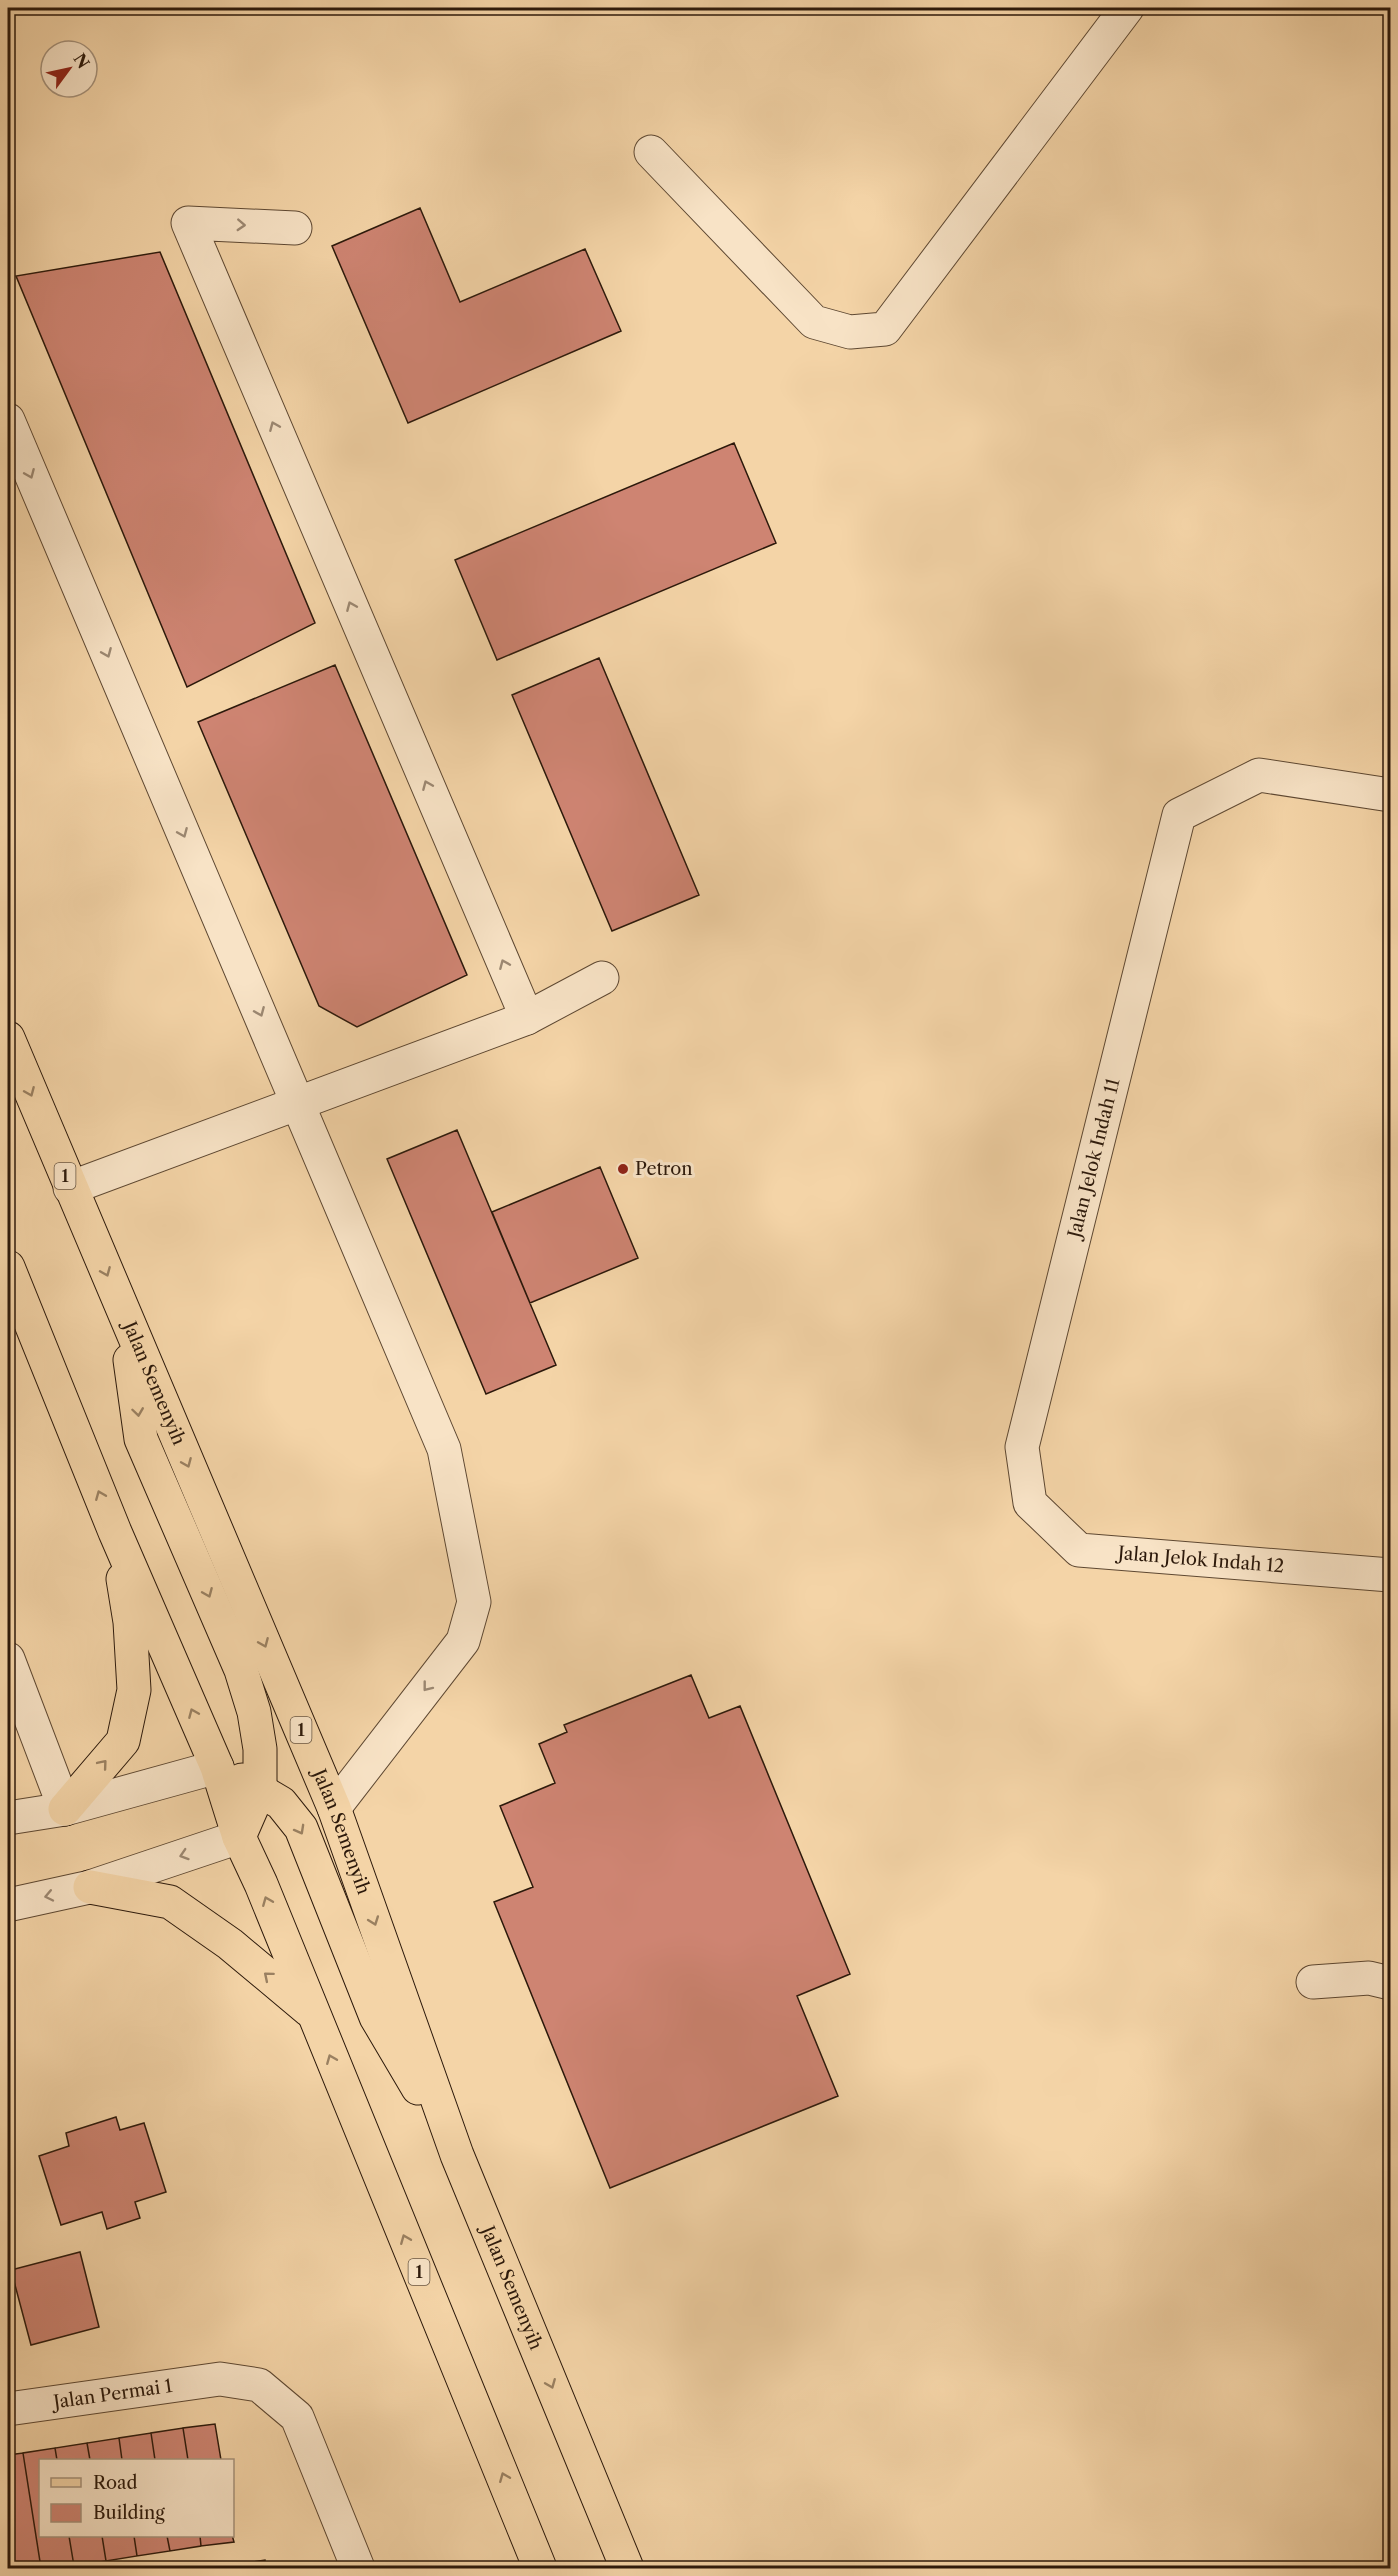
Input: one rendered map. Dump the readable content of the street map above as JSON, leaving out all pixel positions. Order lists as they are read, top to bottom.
{
  "streets": {
    "main road": ["1", "Jalan Semenyih"],
    "street": ["Jalan Jelok Indah 11", "Jalan Jelok Indah 12", "Jalan Permai 1"]
  },
  "crossings": [
    ["Jalan Jelok Indah 11", "Jalan Jelok Indah 12"]
  ],
  "places": ["Petron"],
  "legend": ["Road", "Building"],
  "north": "top right"
}
